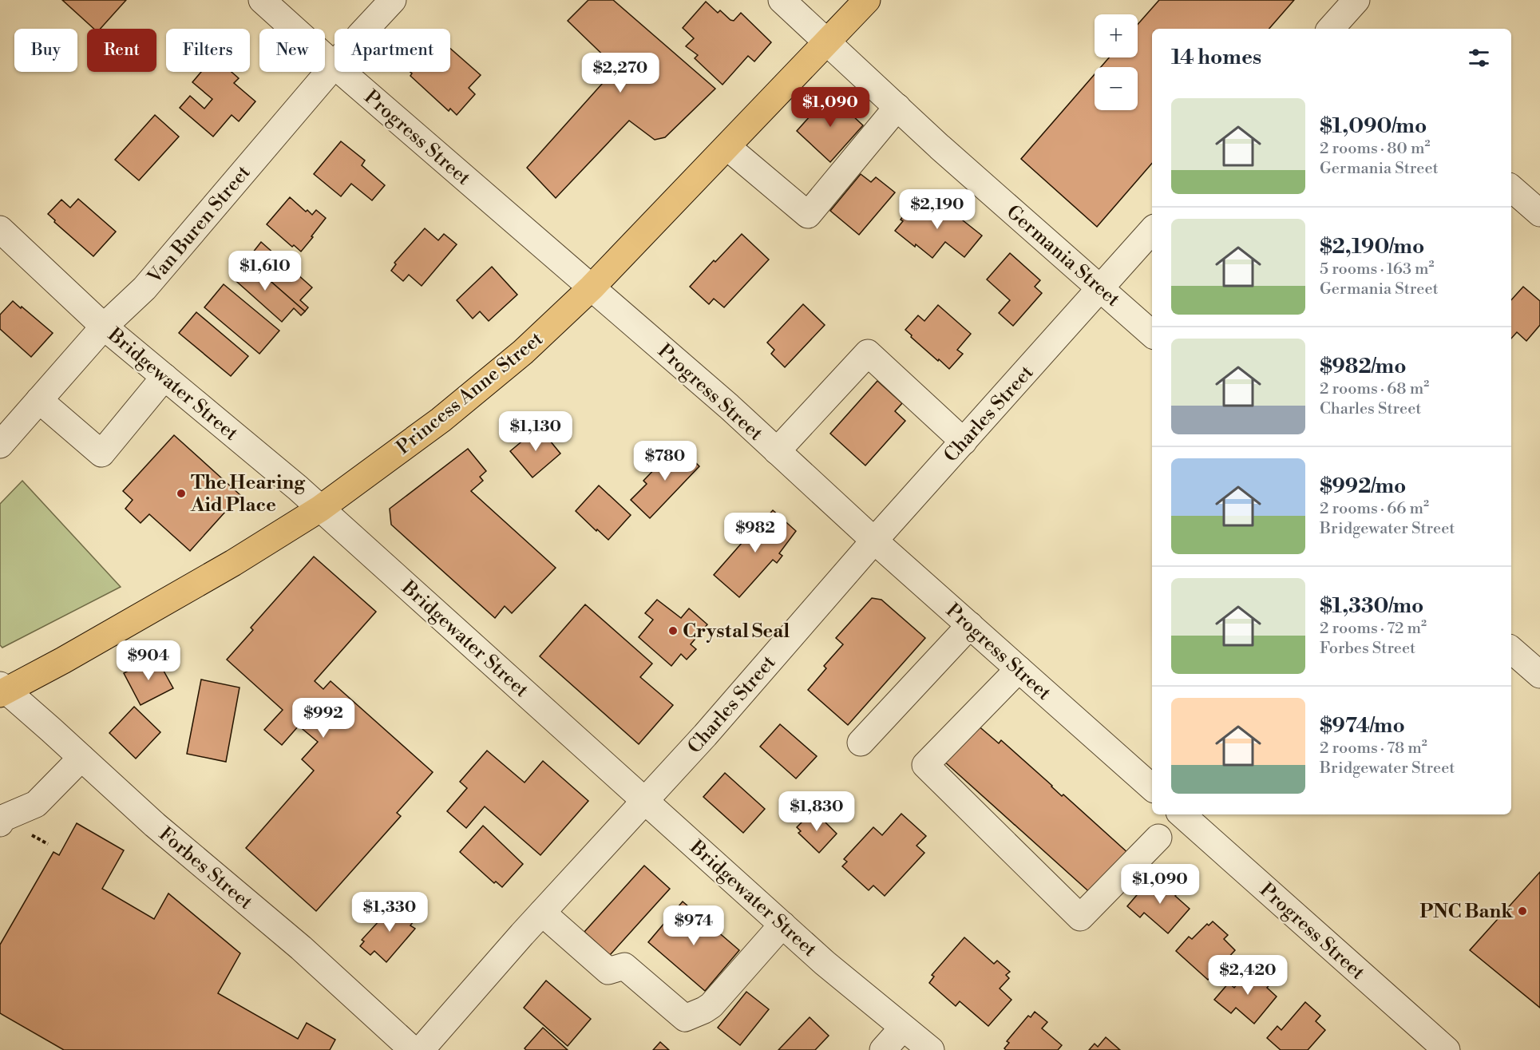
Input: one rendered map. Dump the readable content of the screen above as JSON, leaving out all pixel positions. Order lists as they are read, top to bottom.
{
  "streets": {
    "main road": ["Princess Anne Street"],
    "street": [
      "Progress Street",
      "Van Buren Street",
      "Germania Street",
      "Bridgewater Street",
      "Charles Street",
      "Forbes Street"
    ]
  },
  "crossings": [
    ["Progress Street", "Van Buren Street"],
    ["Progress Street", "Princess Anne Street"],
    ["Progress Street", "Charles Street"],
    ["Van Buren Street", "Bridgewater Street"],
    ["Germania Street", "Princess Anne Street"],
    ["Germania Street", "Charles Street"],
    ["Bridgewater Street", "Princess Anne Street"],
    ["Bridgewater Street", "Charles Street"],
    ["Princess Anne Street", "Forbes Street"]
  ],
  "places": ["The Hearing Aid Place", "Crystal Seal", "PNC Bank"],
  "page": {
    "map_buttons": ["+", "−"],
    "chip": [
      "Buy",
      "Rent",
      "Filters",
      "New",
      "Apartment"
    ],
    "heading": "14 homes",
    "price": [
      "$2,270",
      "$1,090",
      "$2,190",
      "$1,610",
      "$1,130",
      "$780",
      "$982",
      "$904",
      "$992",
      "$1,830",
      "$1,090",
      "$1,330",
      "$974",
      "$2,420"
    ],
    "list": [
      {
        "name": "$1,090/mo",
        "note": "2 rooms · 80 m² · Germania Street"
      },
      {
        "name": "$2,190/mo",
        "note": "5 rooms · 163 m² · Germania Street"
      },
      {
        "name": "$982/mo",
        "note": "2 rooms · 68 m² · Charles Street"
      },
      {
        "name": "$992/mo",
        "note": "2 rooms · 66 m² · Bridgewater Street"
      },
      {
        "name": "$1,330/mo",
        "note": "2 rooms · 72 m² · Forbes Street"
      },
      {
        "name": "$974/mo",
        "note": "2 rooms · 78 m² · Bridgewater Street"
      }
    ]
  }
}
